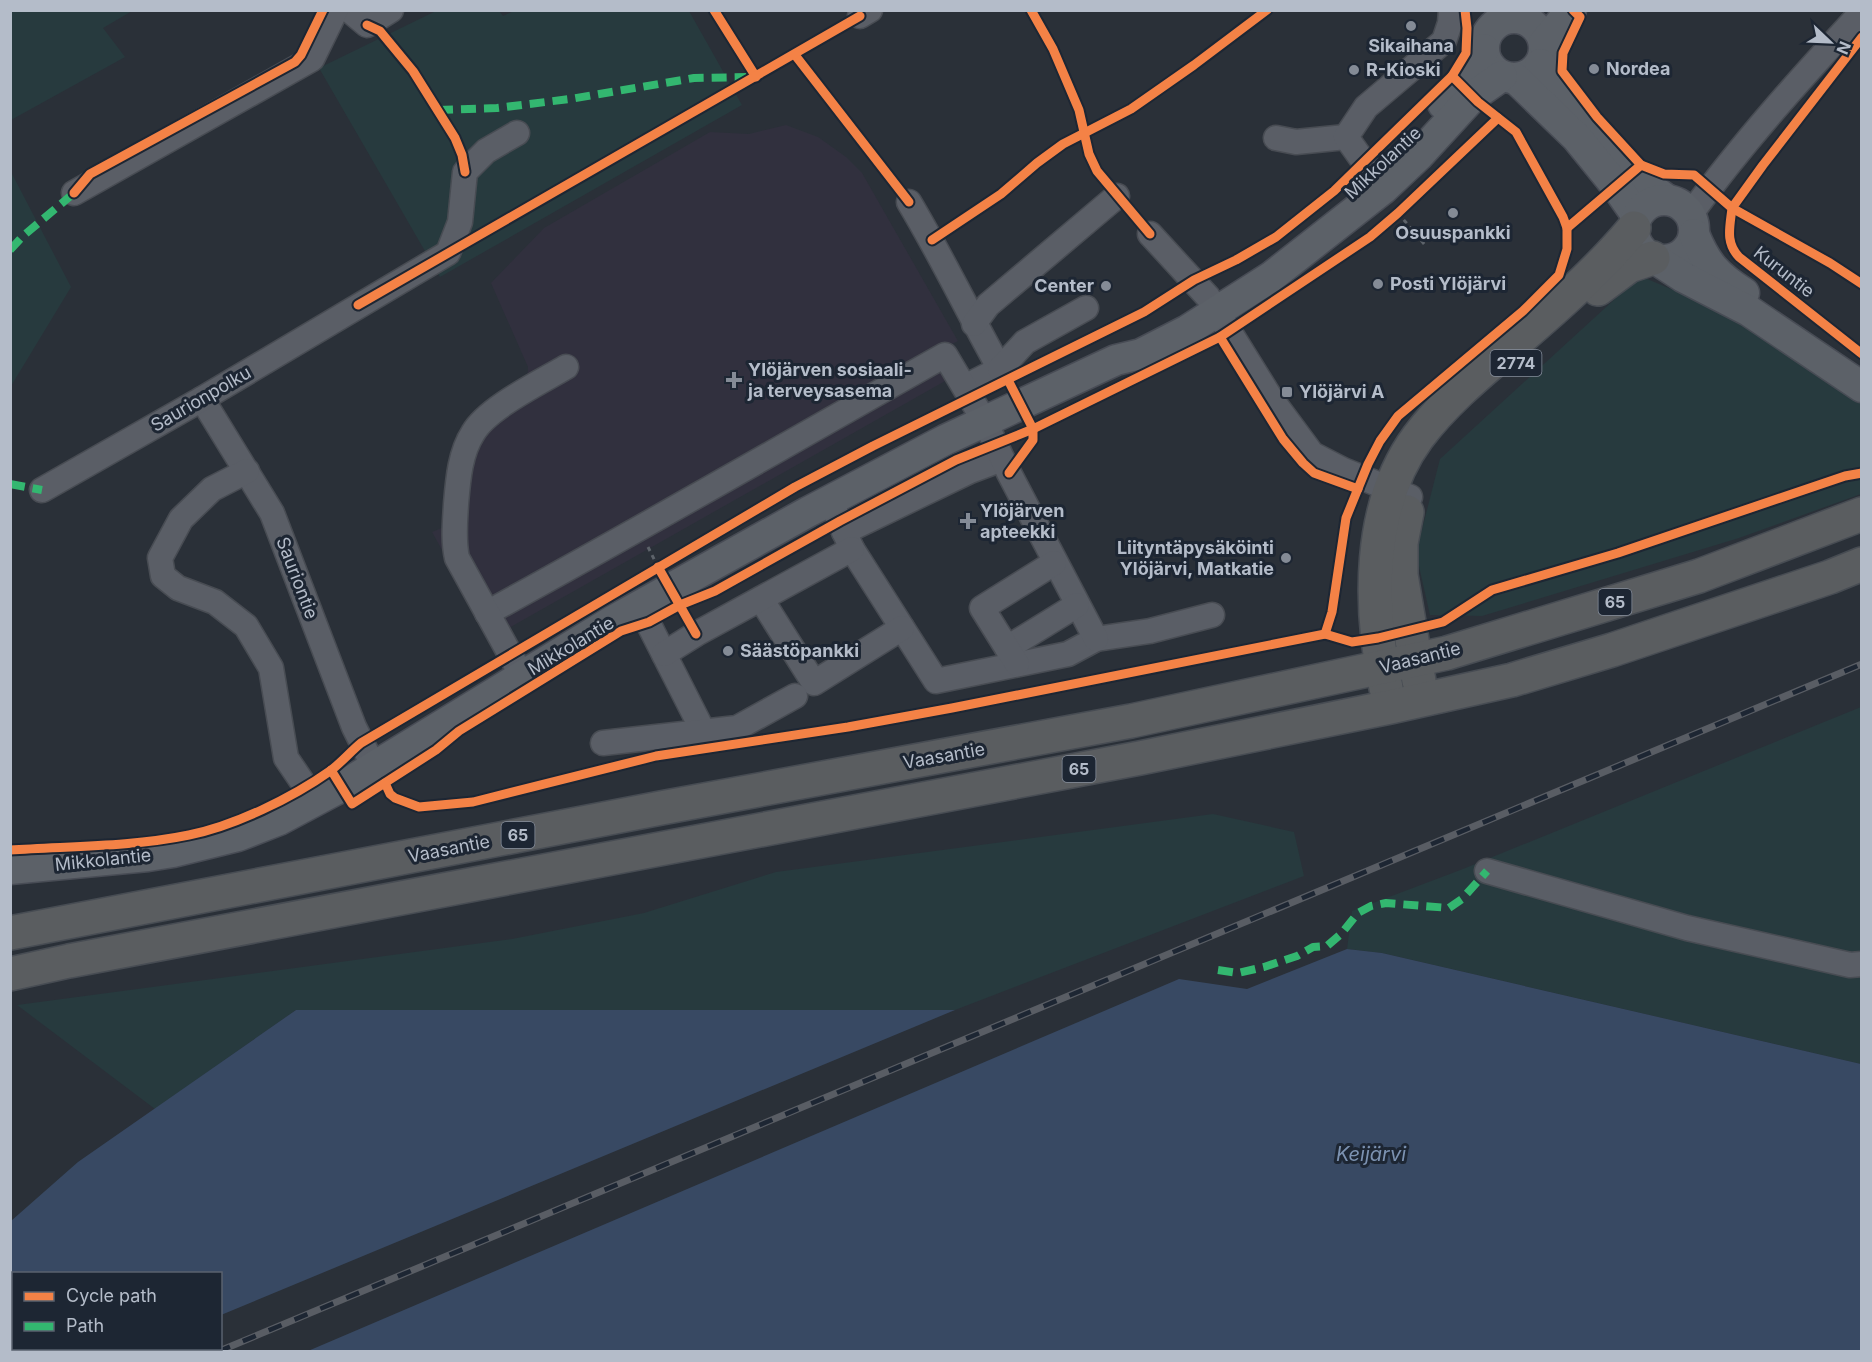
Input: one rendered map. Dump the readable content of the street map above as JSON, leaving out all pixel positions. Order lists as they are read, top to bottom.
{
  "streets": {
    "highway": ["2774", "65", "Vaasantie"],
    "main road": ["Mikkolantie", "Kuruntie"],
    "street": ["Saurionpolku", "Sauriontie"]
  },
  "crossings": [
    ["Mikkolantie", "Kuruntie"],
    ["Mikkolantie", "Sauriontie"],
    ["Kuruntie", "2774"],
    ["2774", "Vaasantie"],
    ["Saurionpolku", "Sauriontie"]
  ],
  "water": ["Keijärvi"],
  "places": {
    "other": [
      "Sikaihana",
      "Nordea",
      "R-Kioski",
      "Osuuspankki",
      "Posti Ylöjärvi",
      "Center",
      "Liityntäpysäköinti Ylöjärvi, Matkatie",
      "Säästöpankki"
    ],
    "health": ["Ylöjärven sosiaali- ja terveysasema", "Ylöjärven apteekki"],
    "transit": ["Ylöjärvi A"]
  },
  "legend": ["Cycle path", "Path"],
  "north": "bottom right"
}
